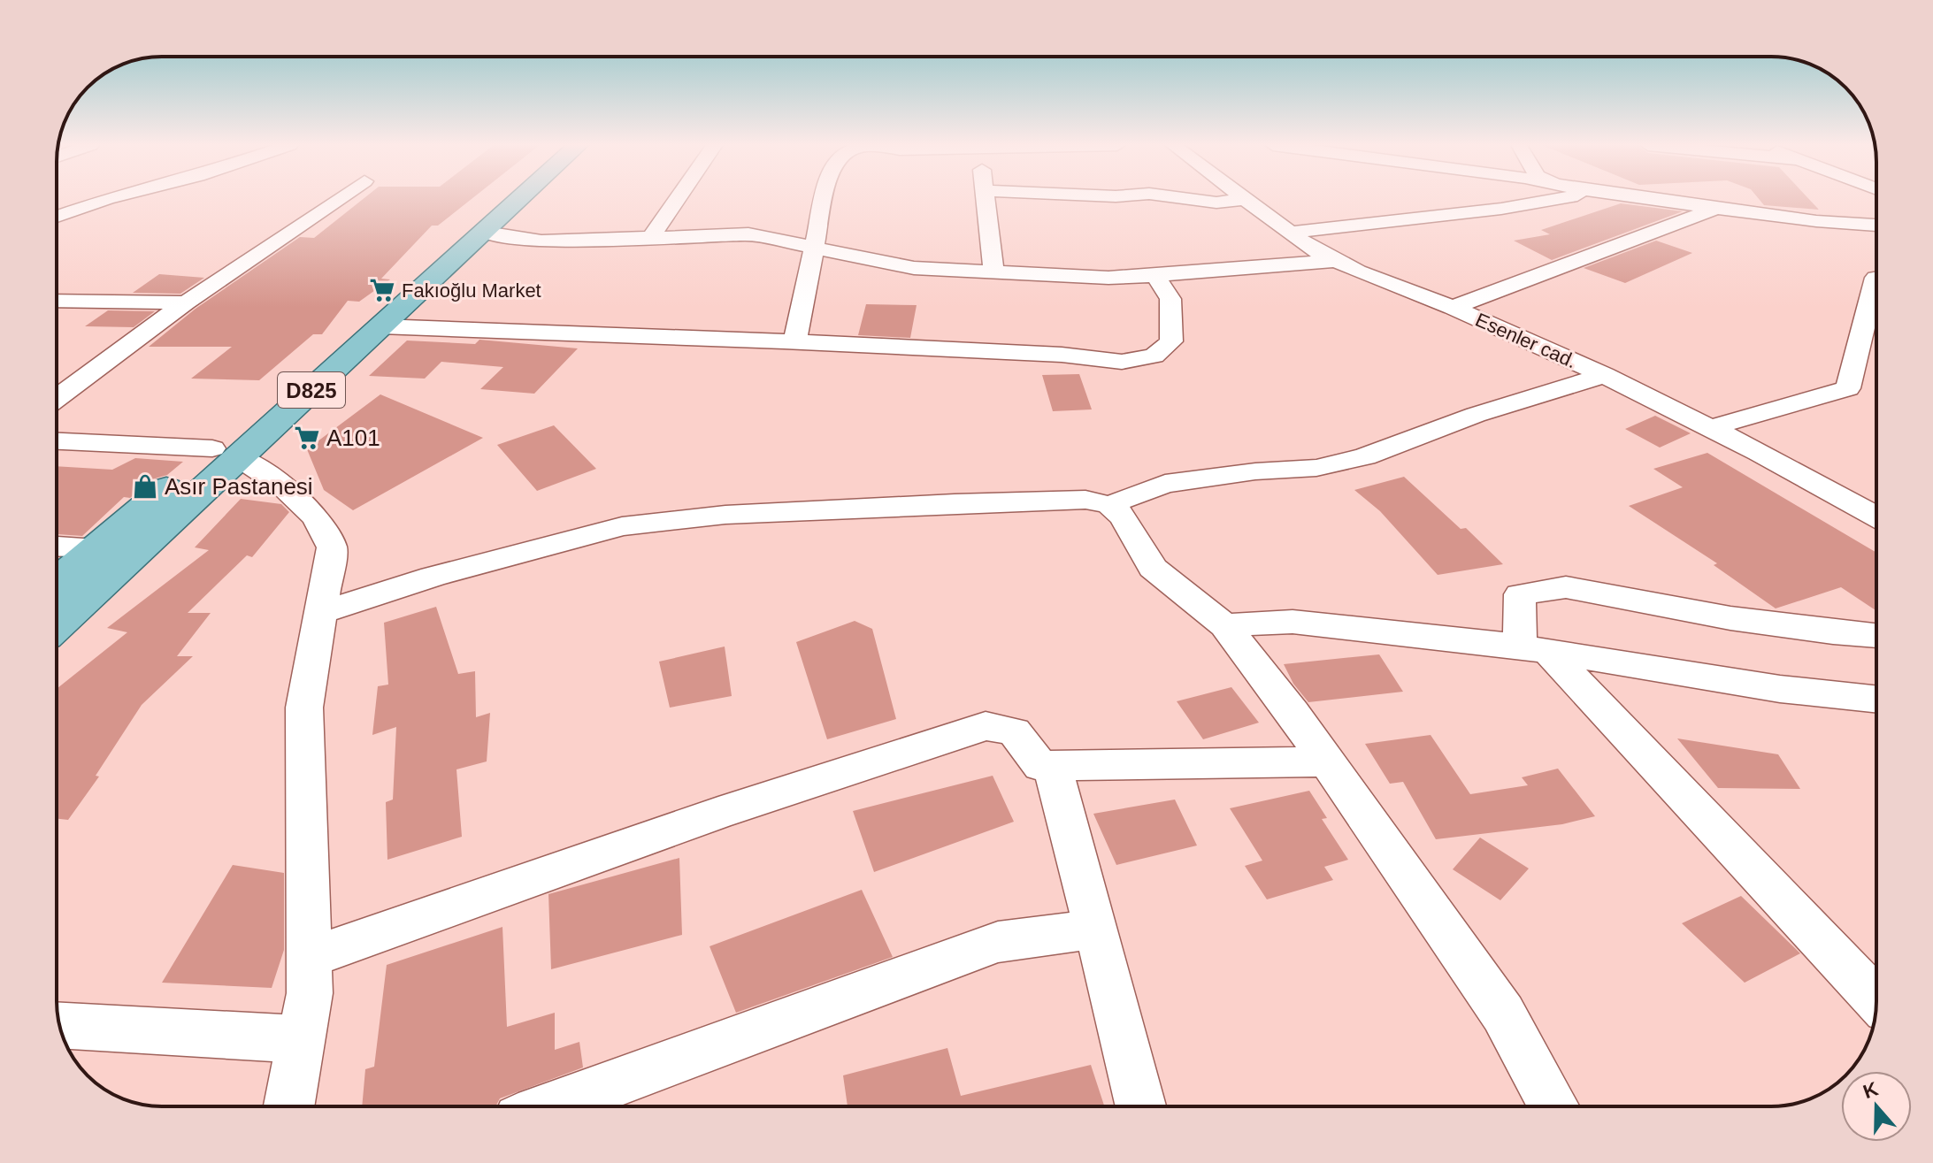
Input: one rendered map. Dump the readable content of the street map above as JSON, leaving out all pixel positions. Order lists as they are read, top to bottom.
{
  "streets": {
    "main road": ["D825"],
    "street": ["Esenler cad."]
  },
  "places": {
    "supermarket": ["Fakıoğlu Market", "A101"],
    "shop": ["Asır Pastanesi"]
  },
  "north": "top"
}
